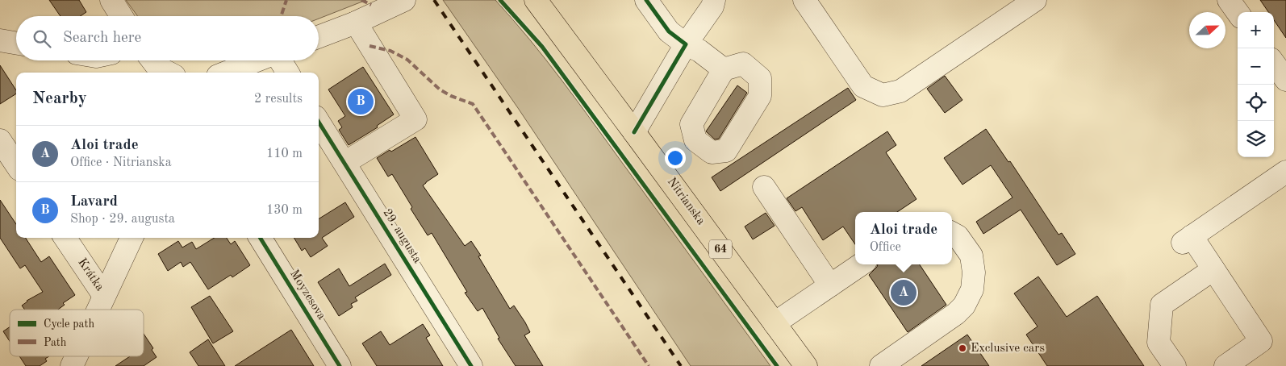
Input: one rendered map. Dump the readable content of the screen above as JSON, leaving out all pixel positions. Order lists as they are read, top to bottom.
{
  "streets": {
    "main road": ["Nitrianska", "64"],
    "street": ["29. augusta", "Krátka", "Moyzesova"]
  },
  "places": ["Exclusive cars"],
  "legend": ["Cycle path", "Path"],
  "north": "right",
  "page": {
    "map_buttons": ["+", "−"],
    "search": "Search here",
    "heading": ["Nearby", "2 results"],
    "pins": ["B", "A"],
    "list": [
      {
        "mark": "A",
        "name": "Aloi trade",
        "note": "Office · Nitrianska",
        "value": "110 m"
      },
      {
        "mark": "B",
        "name": "Lavard",
        "note": "Shop · 29. augusta",
        "value": "130 m"
      }
    ],
    "popup": ["Aloi trade", "Office"]
  }
}
